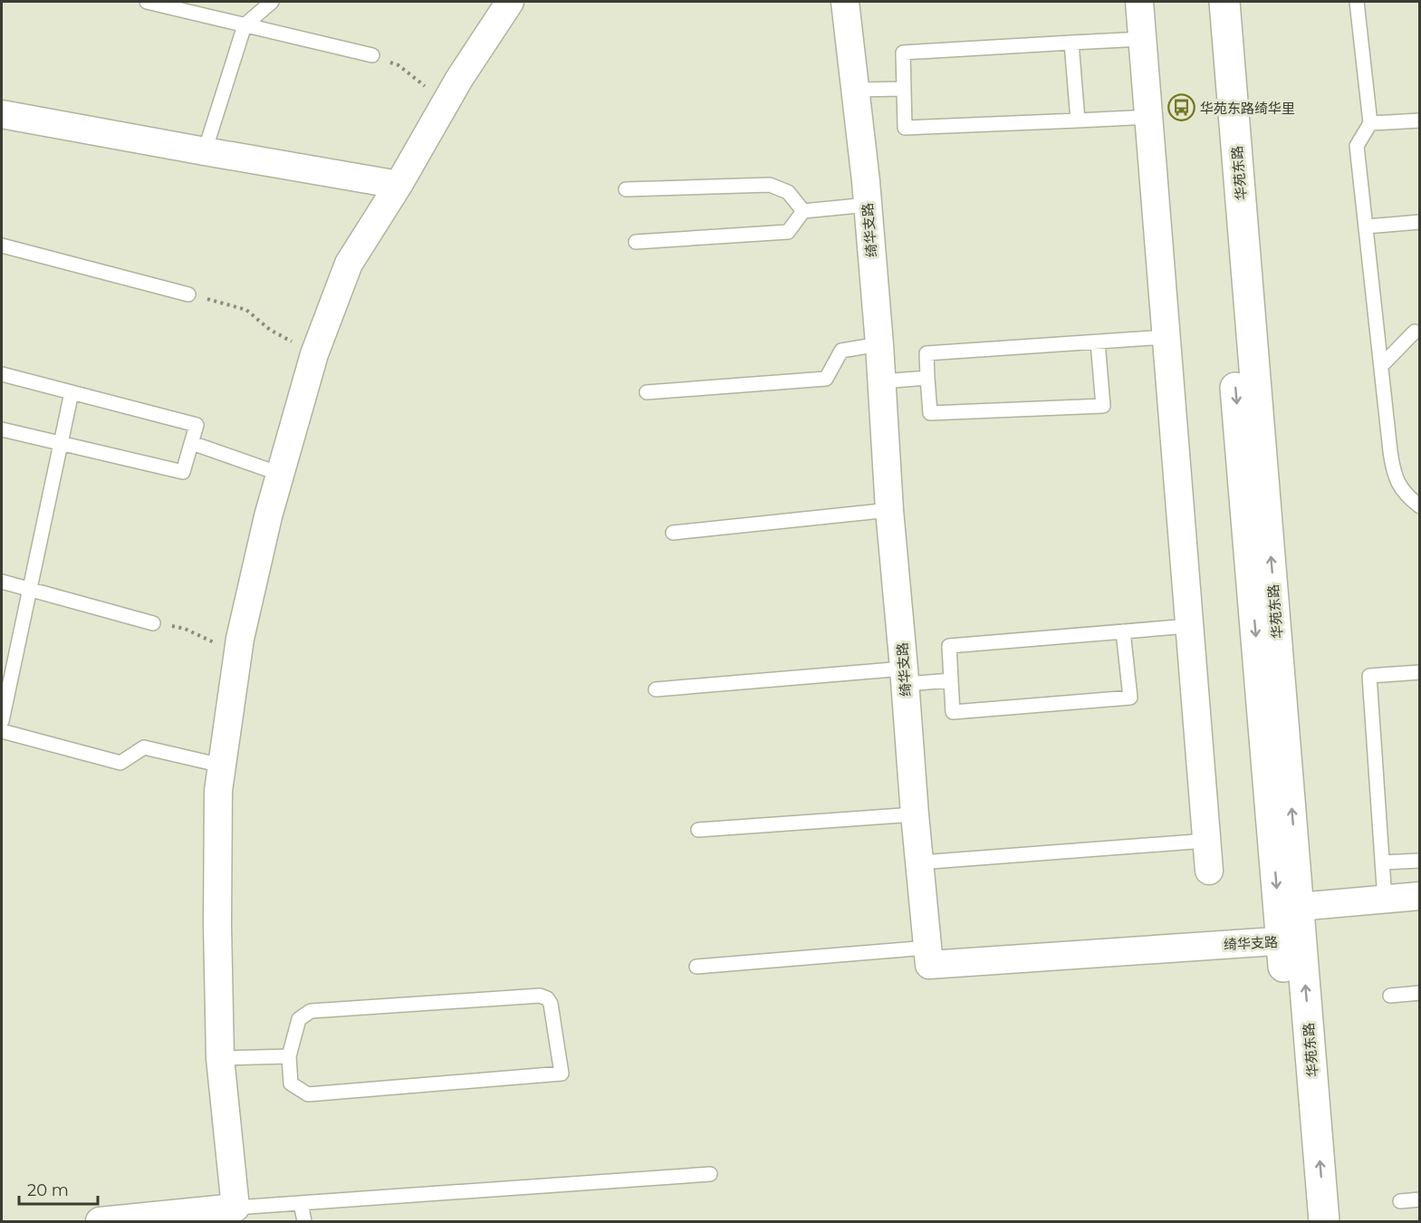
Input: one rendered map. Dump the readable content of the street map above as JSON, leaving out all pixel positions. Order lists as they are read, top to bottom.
{
  "streets": {
    "street": ["华苑东路", "绮华支路"]
  },
  "crossings": [
    ["华苑东路", "绮华支路"]
  ],
  "places": {
    "bus stop": ["华苑东路绮华里"]
  },
  "scale_bar": "20 m"
}
